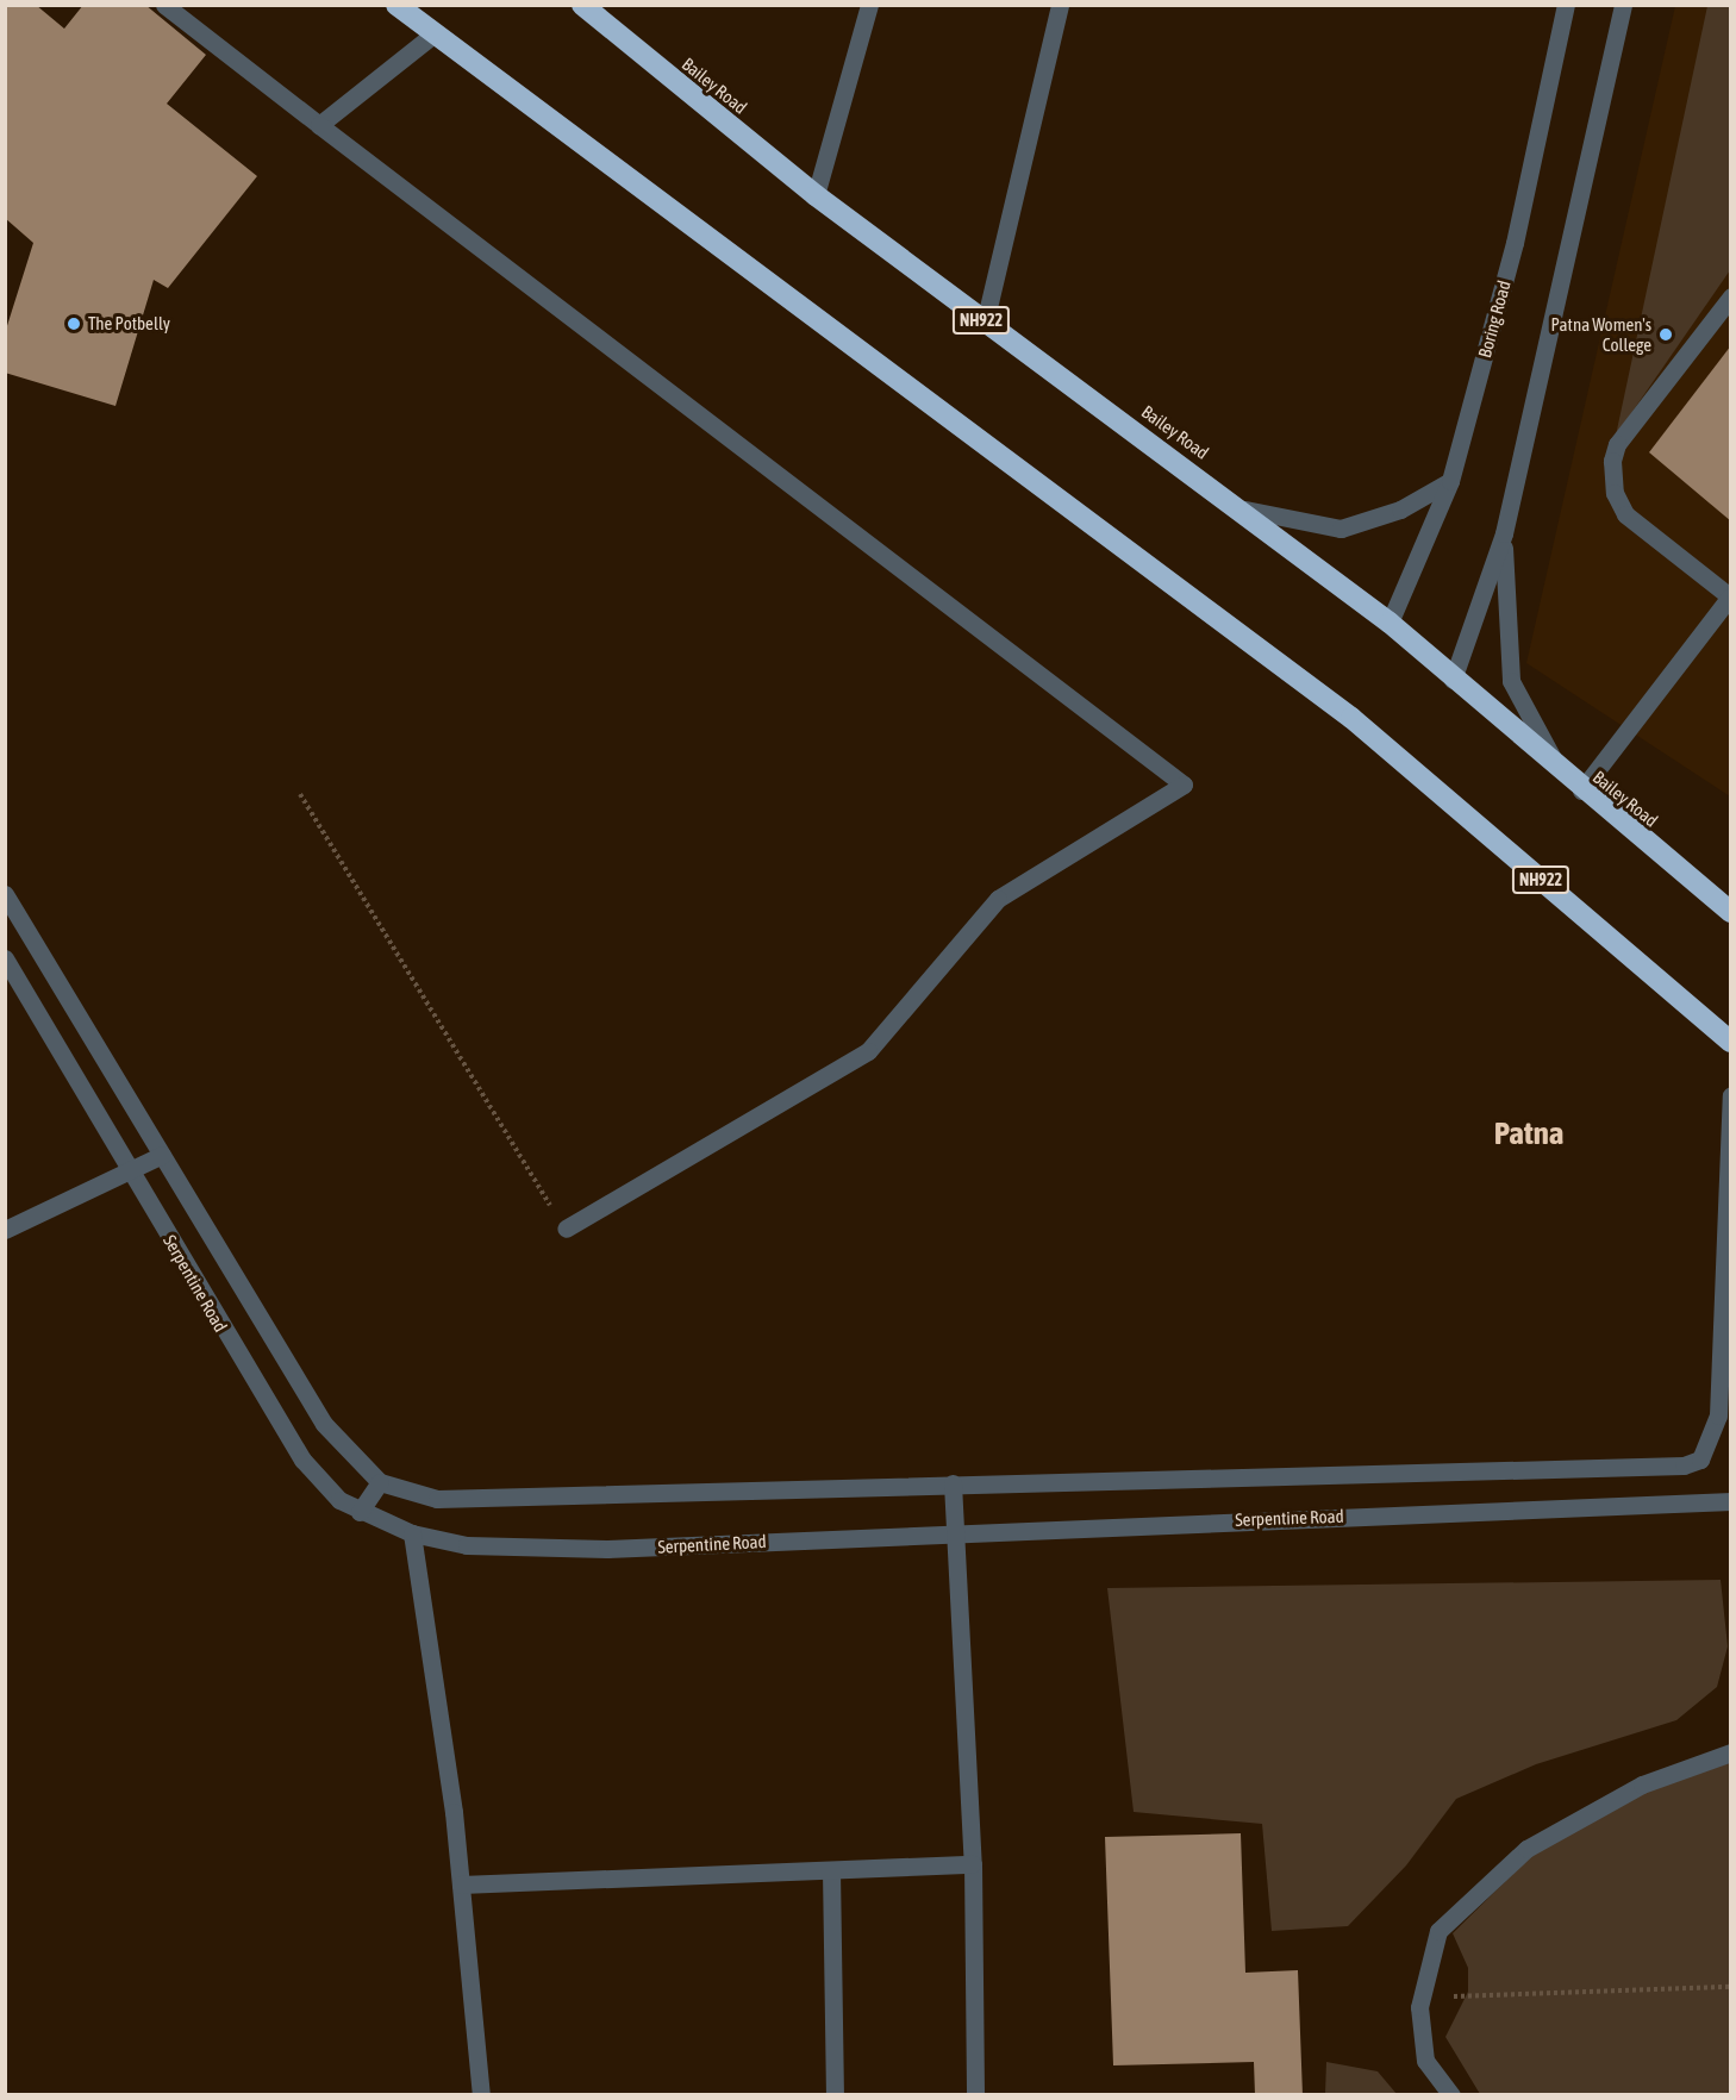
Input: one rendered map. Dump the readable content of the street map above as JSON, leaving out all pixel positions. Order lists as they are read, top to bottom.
{
  "streets": {
    "highway": ["Bailey Road", "NH922"],
    "street": ["Boring Road", "Serpentine Road"]
  },
  "crossings": [
    ["Bailey Road", "Boring Road"]
  ],
  "districts": ["Patna"],
  "places": ["The Potbelly", "Patna Women's College"]
}
